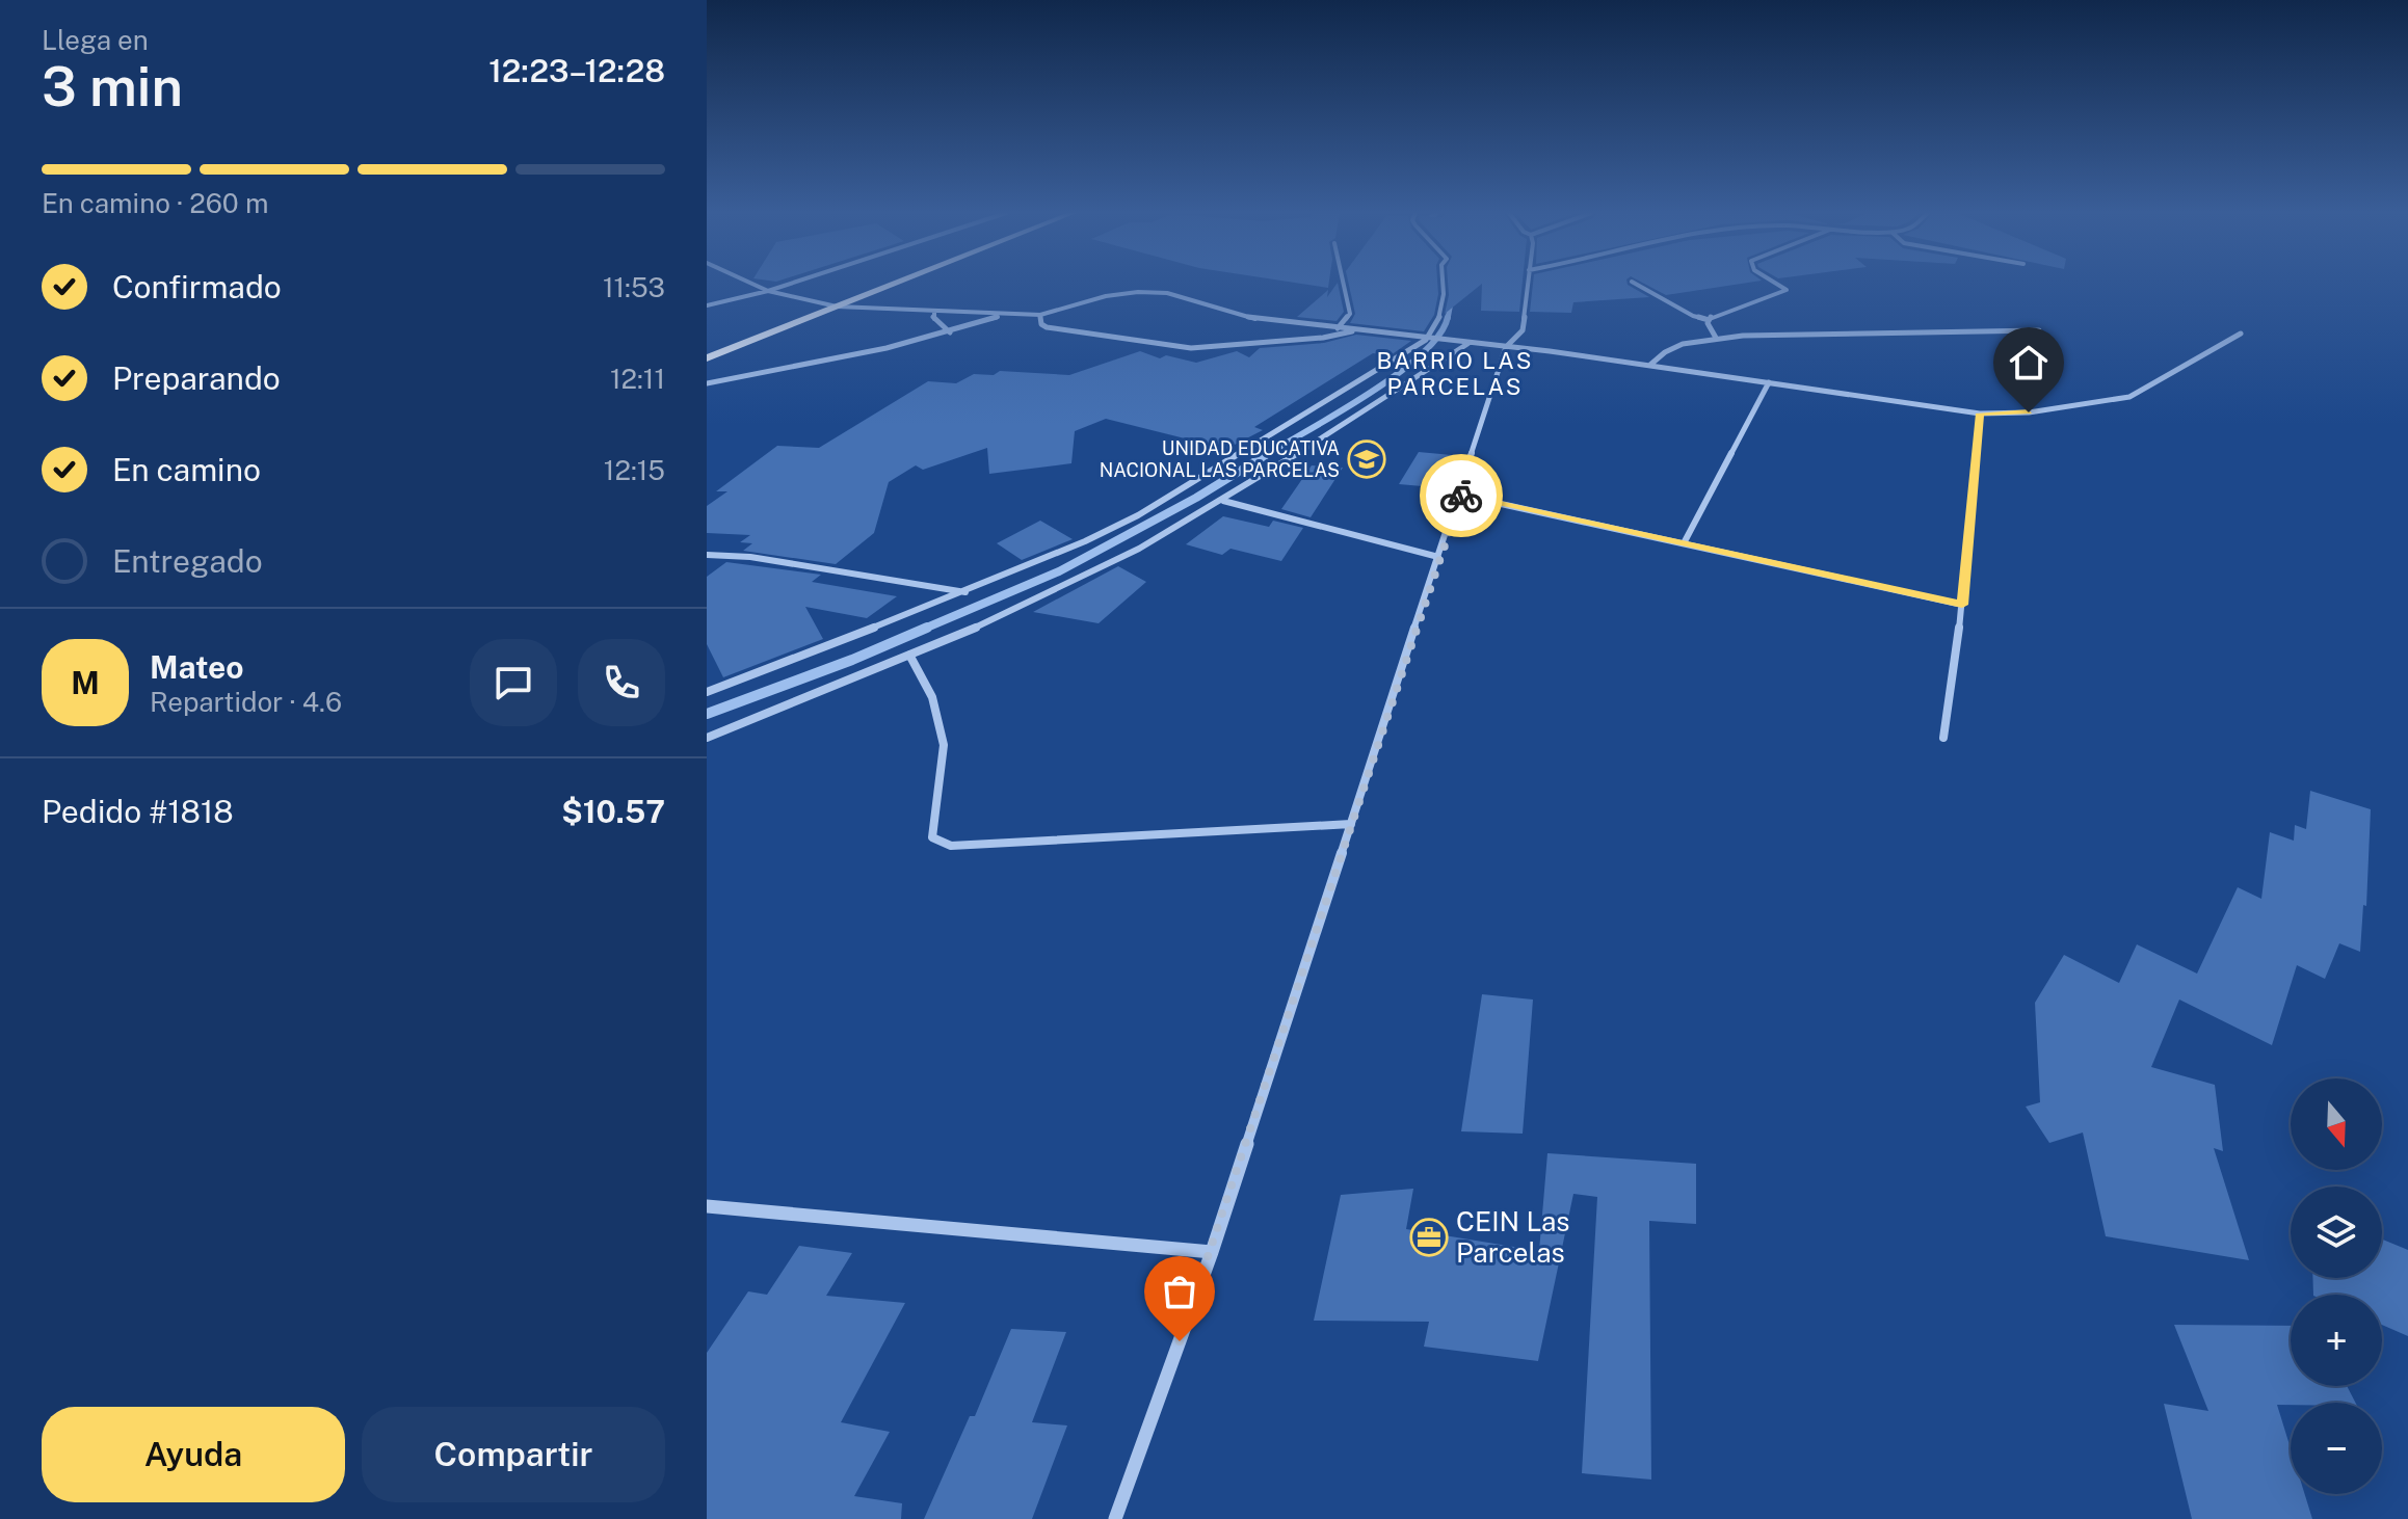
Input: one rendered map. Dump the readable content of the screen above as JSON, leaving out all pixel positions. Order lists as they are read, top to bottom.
{
  "districts": ["BARRIO LAS PARCELAS"],
  "places": {
    "school or university": ["UNIDAD EDUCATIVA NACIONAL LAS PARCELAS"],
    "office": ["CEIN Las Parcelas"]
  },
  "north": "bottom",
  "page": {
    "heading": ["3 min", "Llega en", "12:23–12:28"],
    "panel": [
      "Mateo",
      "Repartidor · 4.6",
      "Pedido #1818",
      "$10.57"
    ],
    "bar": "En camino · 260 m",
    "list": [
      ["Confirmado", "11:53"],
      ["Preparando", "12:11"],
      ["En camino", "12:15"],
      "Entregado"
    ],
    "round": "M",
    "map_buttons": ["+", "−"],
    "buttons": ["Ayuda", "Compartir"]
  }
}
